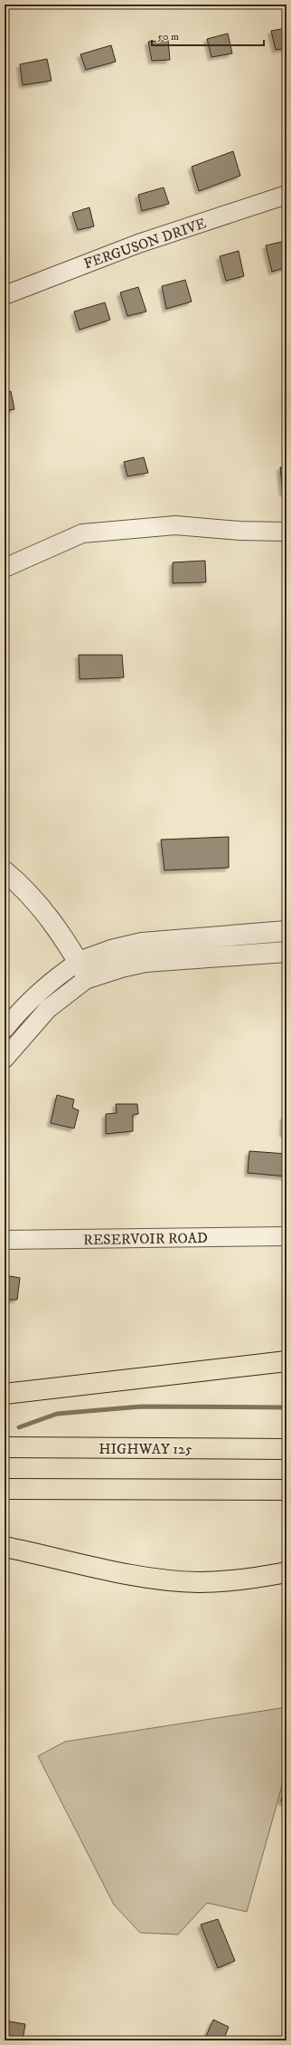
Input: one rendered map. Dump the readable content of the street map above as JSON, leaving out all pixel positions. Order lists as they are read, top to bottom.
{
  "streets": {
    "highway": ["HIGHWAY 125"],
    "street": ["FERGUSON DRIVE", "RESERVOIR ROAD"]
  },
  "scale_bar": "50 m"
}
